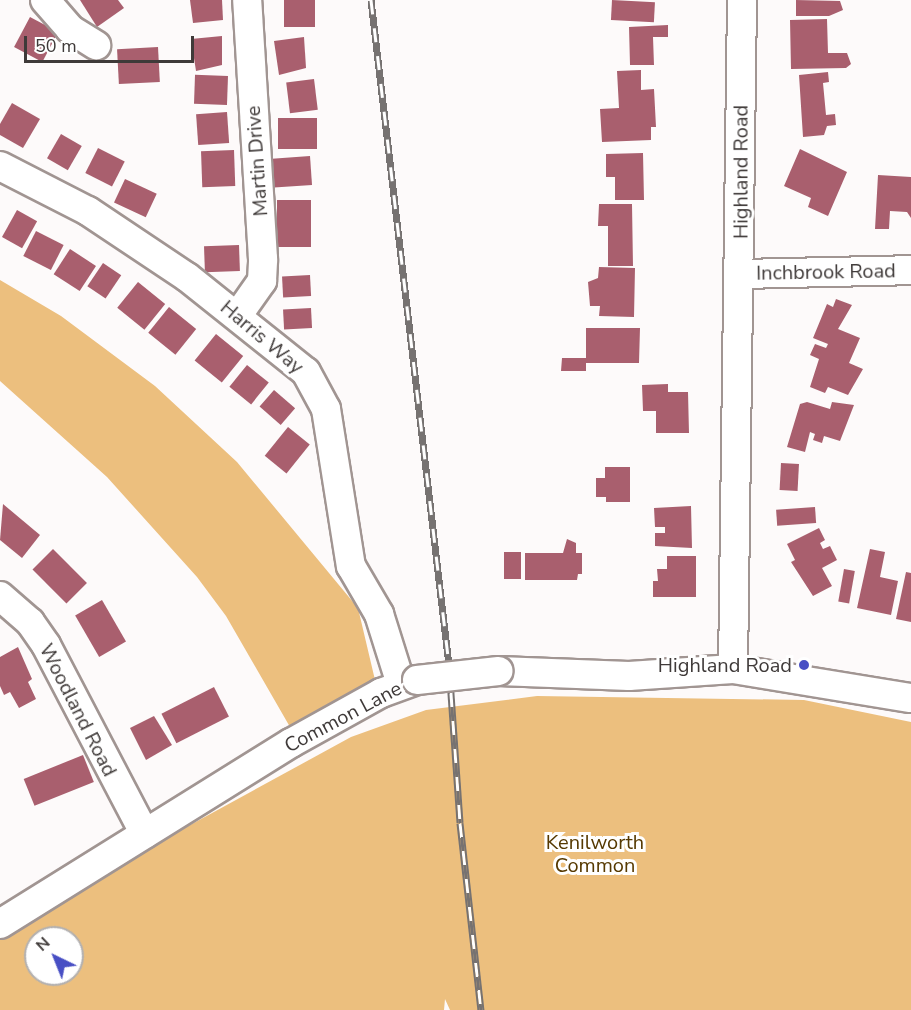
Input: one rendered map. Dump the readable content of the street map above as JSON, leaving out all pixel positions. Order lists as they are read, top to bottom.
{
  "streets": {
    "street": [
      "Martin Drive",
      "Highland Road",
      "Inchbrook Road",
      "Harris Way",
      "Woodland Road",
      "Common Lane"
    ]
  },
  "crossings": [
    ["Martin Drive", "Harris Way"],
    ["Highland Road", "Inchbrook Road"],
    ["Highland Road", "Common Lane"],
    ["Harris Way", "Common Lane"],
    ["Woodland Road", "Common Lane"]
  ],
  "parks": ["Kenilworth Common"],
  "places": ["Highland Road"],
  "scale_bar": "50 m",
  "north": "top left"
}
